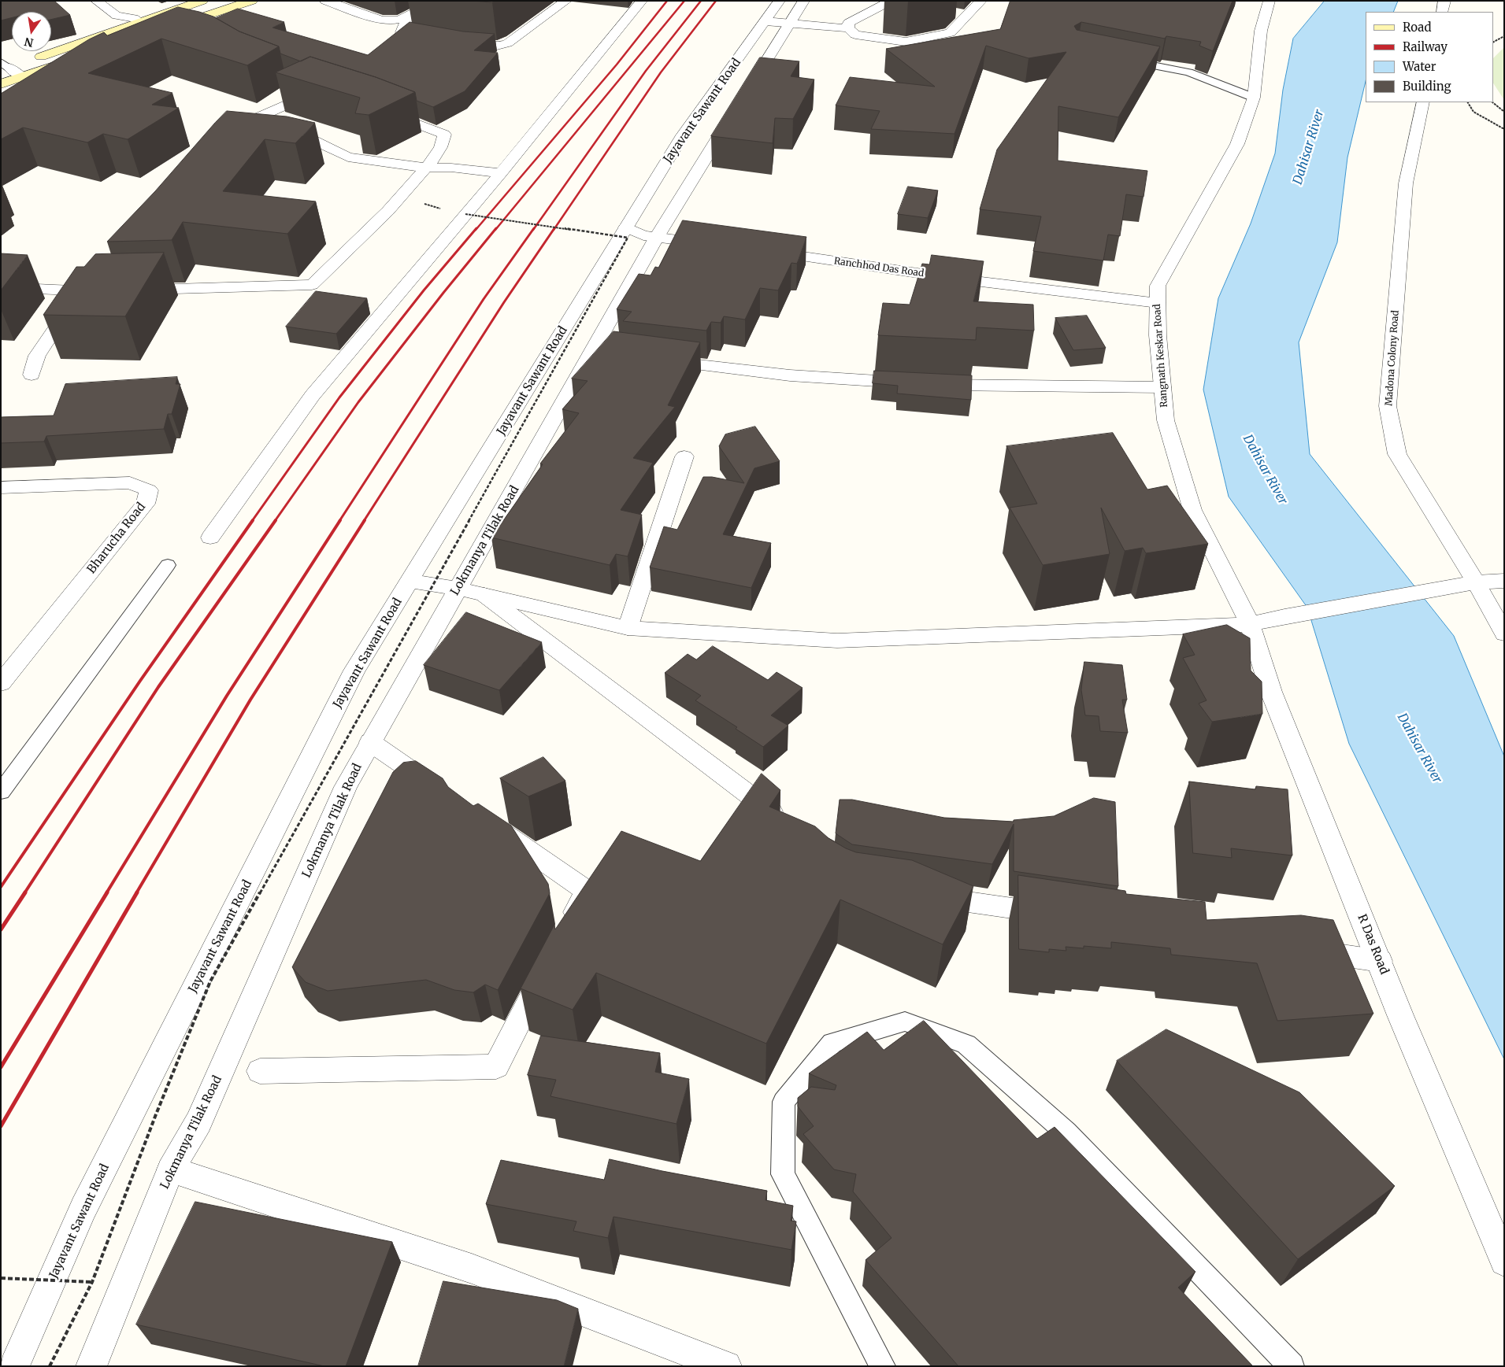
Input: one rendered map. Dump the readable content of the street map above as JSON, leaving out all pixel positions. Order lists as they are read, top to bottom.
{
  "streets": {
    "street": [
      "Jayavant Sawant Road",
      "Ranchhod Das Road",
      "Rangnath Keskar Road",
      "Madona Colony Road",
      "Bharucha Road",
      "Lokmanya Tilak Road",
      "R Das Road"
    ]
  },
  "crossings": [
    ["Ranchhod Das Road", "Rangnath Keskar Road"],
    ["Rangnath Keskar Road", "R Das Road"]
  ],
  "water": ["Dahisar River"],
  "legend": [
    "Road",
    "Railway",
    "Water",
    "Building"
  ],
  "north": "bottom"
}
